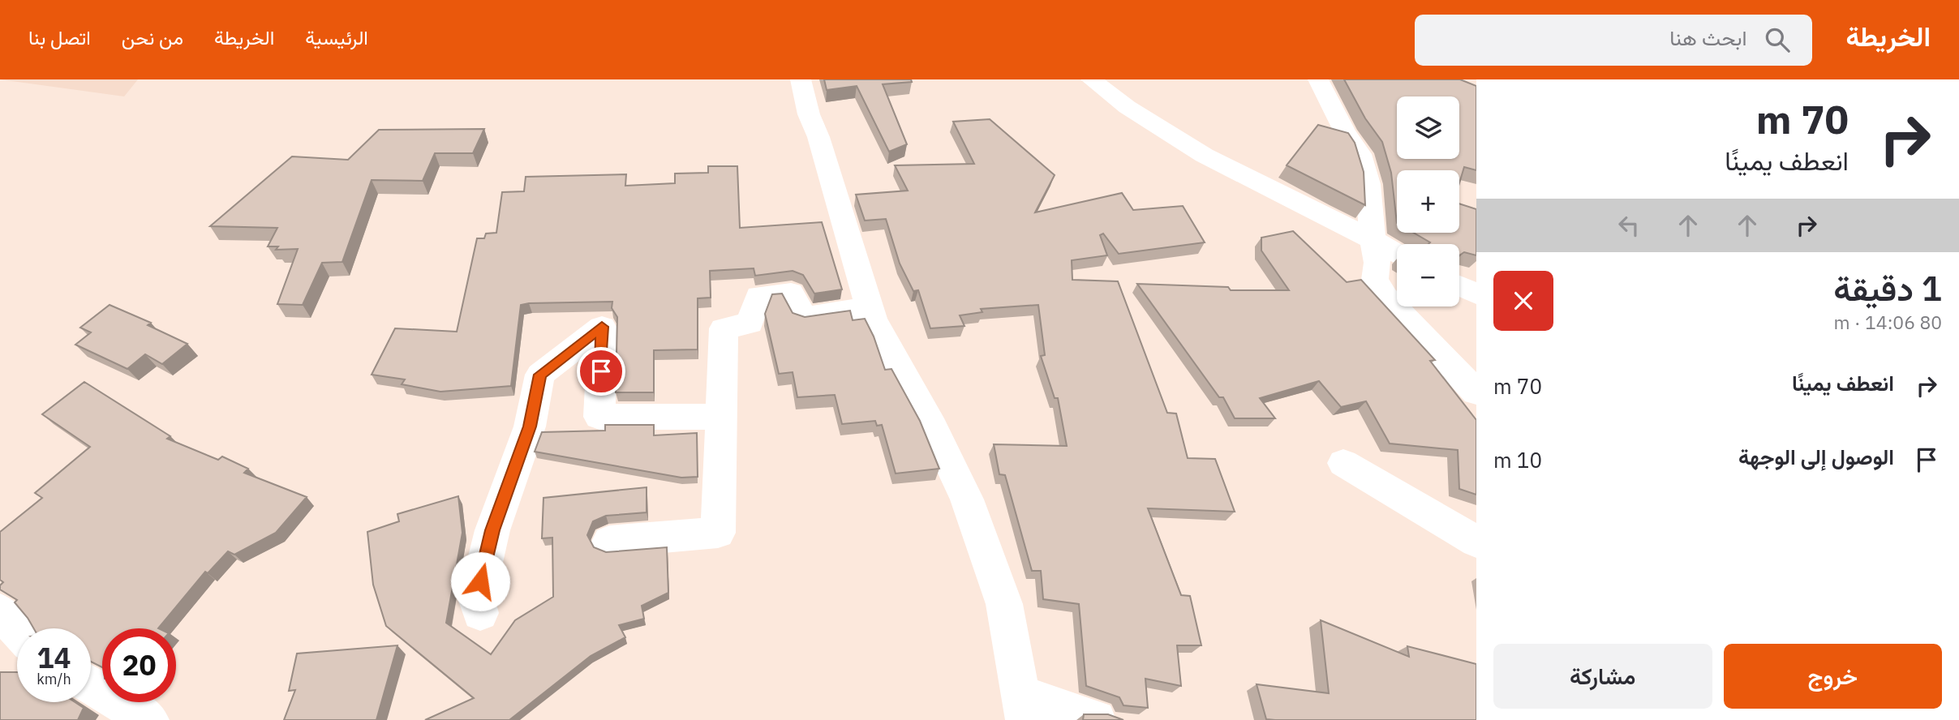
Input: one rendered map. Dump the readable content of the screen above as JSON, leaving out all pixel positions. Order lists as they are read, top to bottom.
{
  "page": {
    "header": "الخريطة",
    "search": "ابحث هنا",
    "nav": [
      "الرئيسية",
      "الخريطة",
      "من نحن",
      "اتصل بنا"
    ],
    "turn": ["70 m", "انعطف يمينًا"],
    "map_buttons": ["+", "−"],
    "heading": ["1 دقيقة", "80 m · 14:06"],
    "list": [
      {
        "name": "انعطف يمينًا",
        "value": "70 m"
      },
      {
        "name": "الوصول إلى الوجهة",
        "value": "10 m"
      }
    ],
    "speed": "14 km/h",
    "limit": "20",
    "buttons": ["خروج", "مشاركة"]
  }
}
